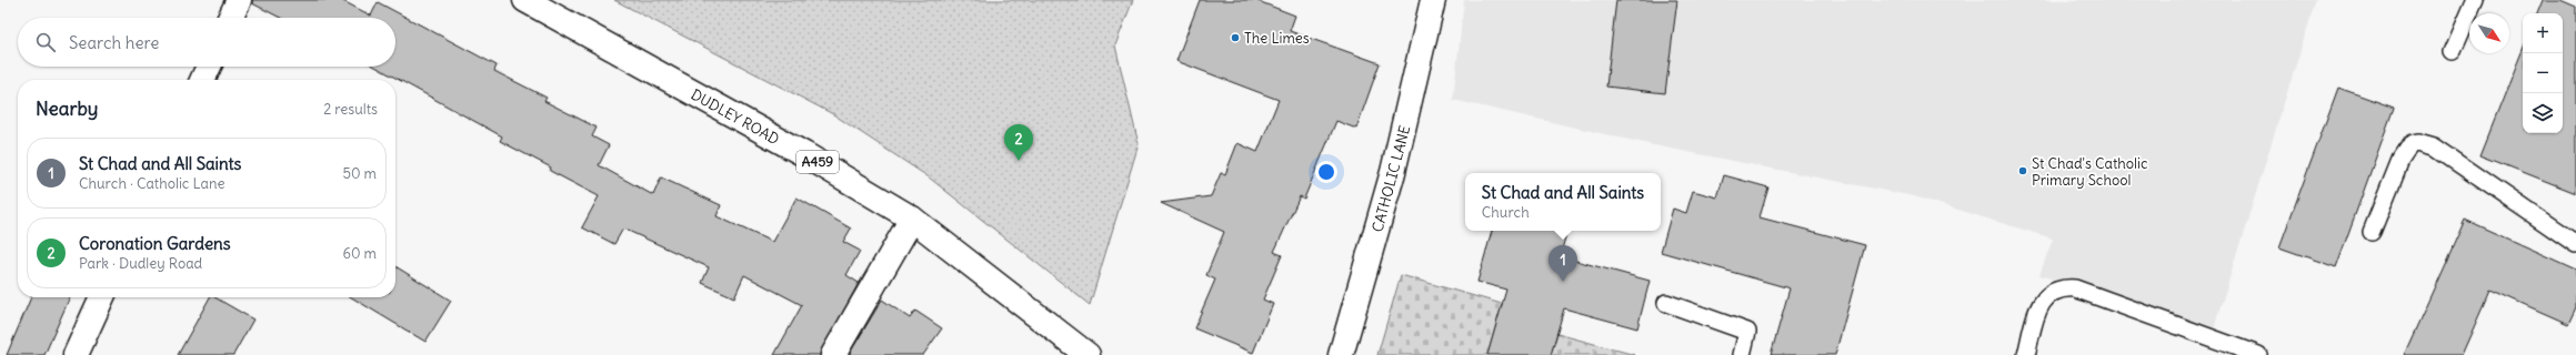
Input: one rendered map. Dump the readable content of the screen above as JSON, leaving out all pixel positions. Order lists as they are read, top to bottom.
{
  "streets": {
    "main road": ["DUDLEY ROAD", "A459", "CATHOLIC LANE"]
  },
  "places": ["The Limes", "St Chad's Catholic Primary School"],
  "north": "bottom right",
  "page": {
    "map_buttons": ["+", "−"],
    "search": "Search here",
    "heading": ["Nearby", "2 results"],
    "pins": ["2", "1"],
    "list": [
      {
        "mark": "1",
        "name": "St Chad and All Saints",
        "note": "Church · Catholic Lane",
        "value": "50 m"
      },
      {
        "mark": "2",
        "name": "Coronation Gardens",
        "note": "Park · Dudley Road",
        "value": "60 m"
      }
    ],
    "popup": ["St Chad and All Saints", "Church"]
  }
}
